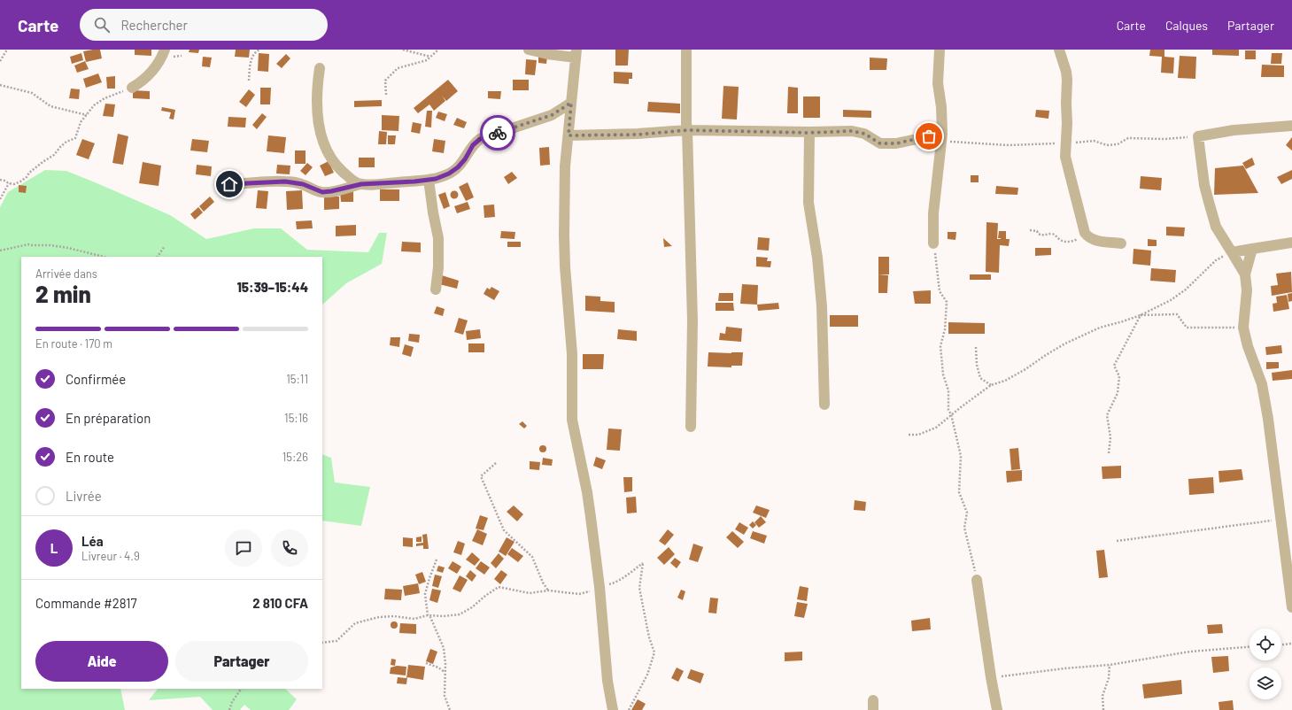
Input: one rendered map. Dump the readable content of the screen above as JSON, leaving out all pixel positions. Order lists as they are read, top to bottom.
{
  "page": {
    "header": "Carte",
    "search": "Rechercher",
    "nav": ["Carte", "Calques", "Partager"],
    "heading": ["2 min", "Arrivée dans", "15:39–15:44"],
    "panel": [
      "Léa",
      "Livreur · 4.9",
      "Commande #2817",
      "2 810 CFA"
    ],
    "bar": "En route · 170 m",
    "list": [
      ["Confirmée", "15:11"],
      ["En préparation", "15:16"],
      ["En route", "15:26"],
      "Livrée"
    ],
    "round": "L",
    "buttons": ["Aide", "Partager"]
  }
}
